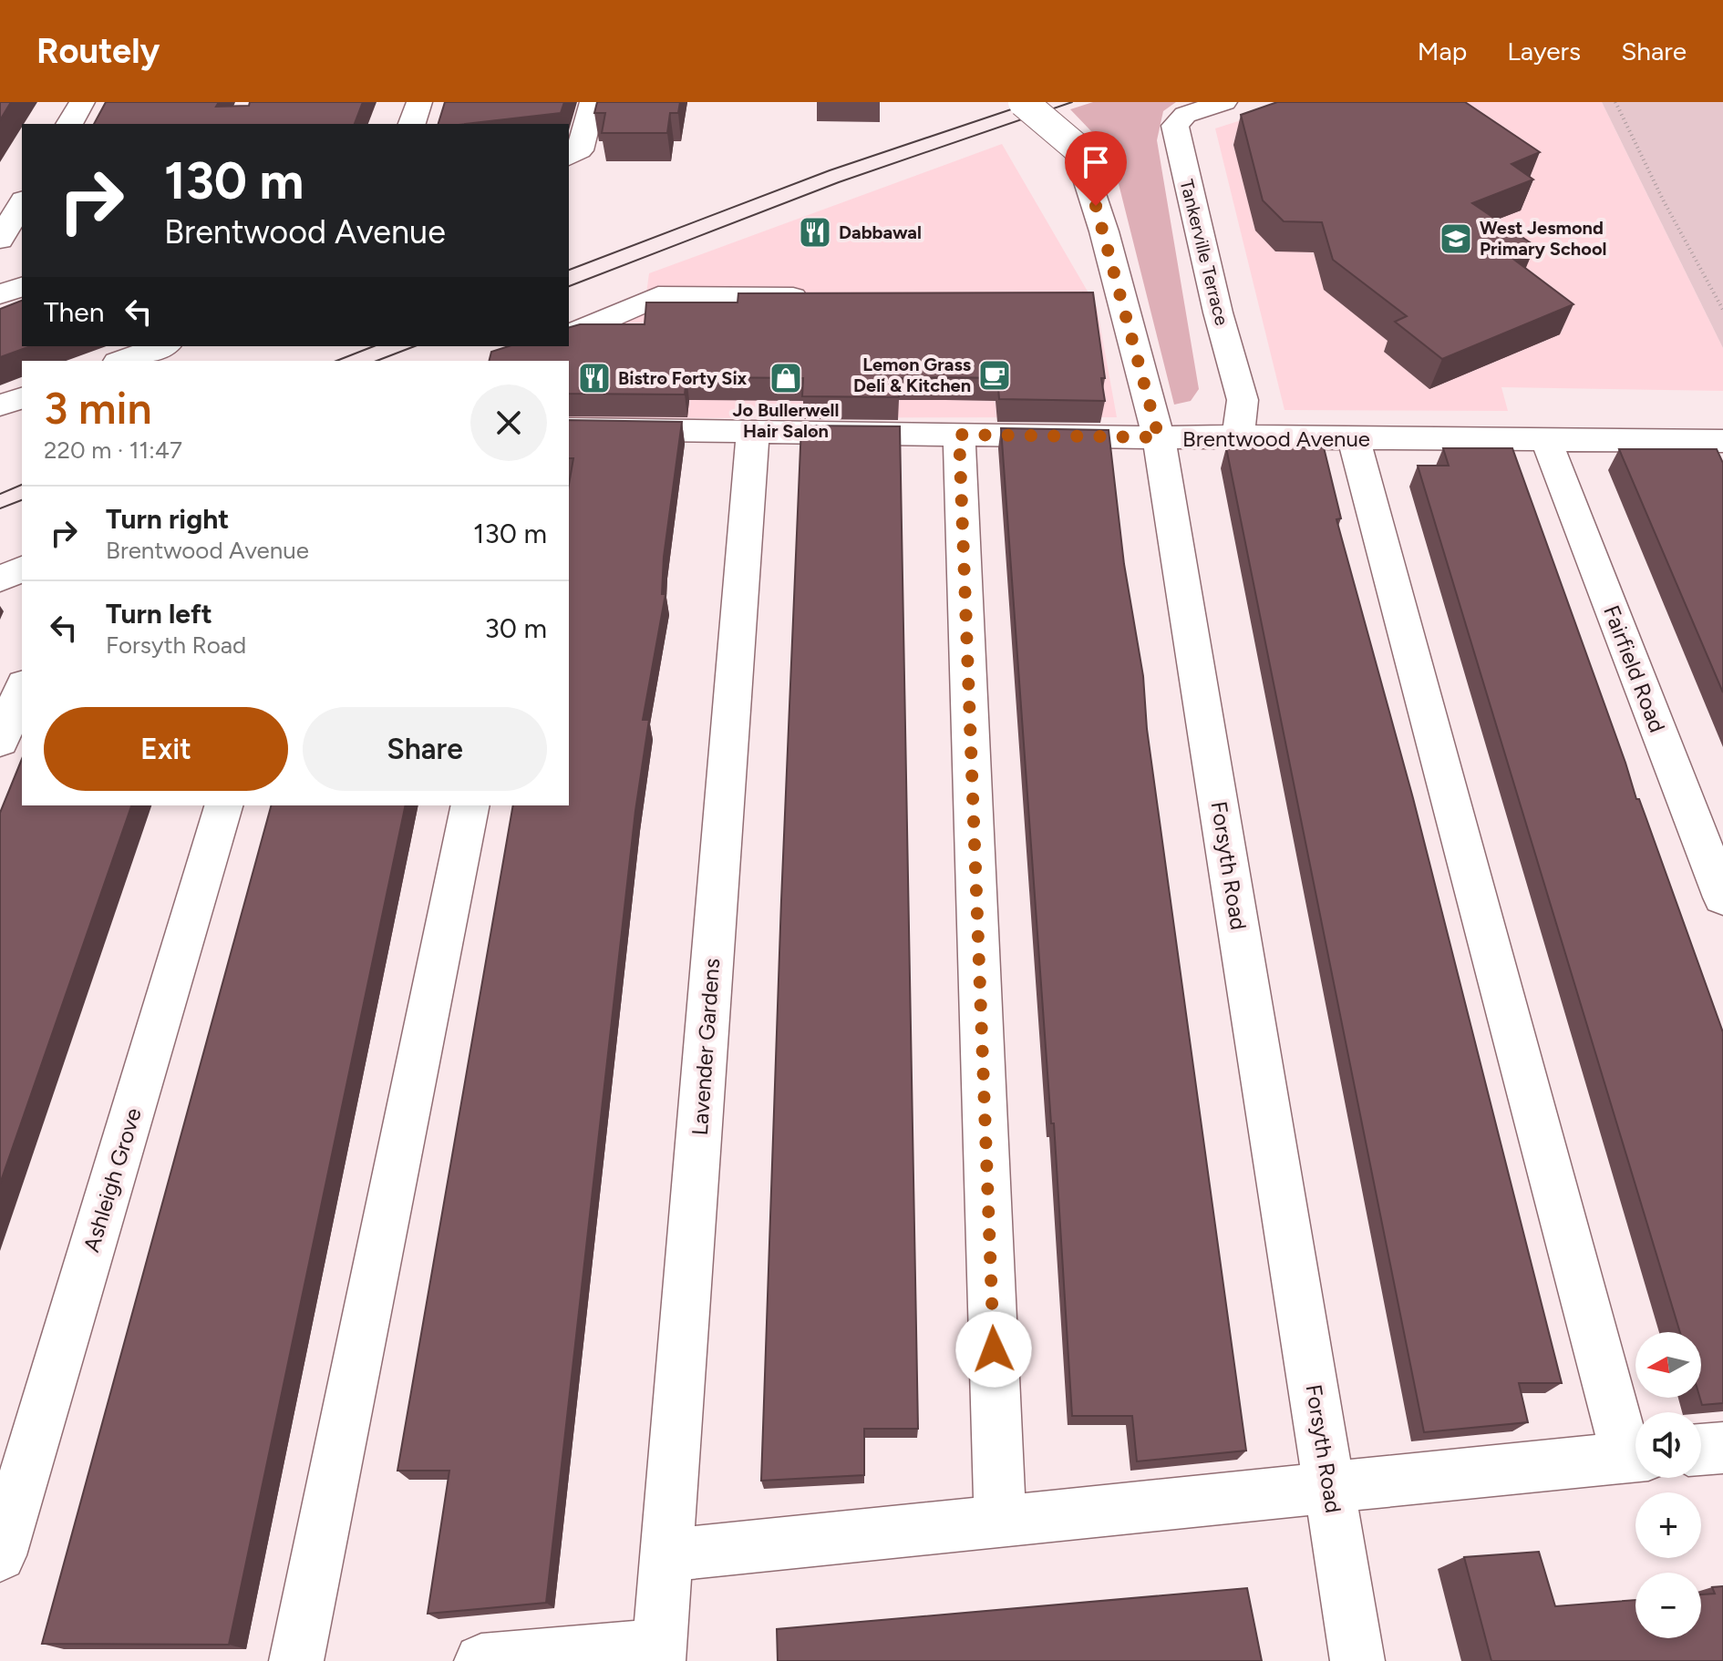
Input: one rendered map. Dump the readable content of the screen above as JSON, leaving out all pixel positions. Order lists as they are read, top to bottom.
{
  "streets": {
    "street": [
      "Tankerville Terrace",
      "Brentwood Avenue",
      "Fairfield Road",
      "Forsyth Road",
      "Lavender Gardens",
      "Ashleigh Grove"
    ]
  },
  "crossings": [
    ["Tankerville Terrace", "Brentwood Avenue"],
    ["Brentwood Avenue", "Fairfield Road"],
    ["Brentwood Avenue", "Forsyth Road"],
    ["Brentwood Avenue", "Lavender Gardens"]
  ],
  "places": {
    "restaurant": ["Dabbawal", "Bistro Forty Six"],
    "school or university": ["West Jesmond Primary School"],
    "cafe": ["Lemon Grass Deli & Kitchen"],
    "shop": ["Jo Bullerwell Hair Salon"]
  },
  "north": "left",
  "page": {
    "header": "Routely",
    "nav": ["Map", "Layers", "Share"],
    "turn": ["130 m", "Brentwood Avenue"],
    "then": "Then",
    "heading": ["3 min", "220 m · 11:47"],
    "list": [
      {
        "name": "Turn right",
        "note": "Brentwood Avenue",
        "value": "130 m"
      },
      {
        "name": "Turn left",
        "note": "Forsyth Road",
        "value": "30 m"
      }
    ],
    "buttons": ["Exit", "Share"],
    "map_buttons": ["+", "−"]
  }
}
